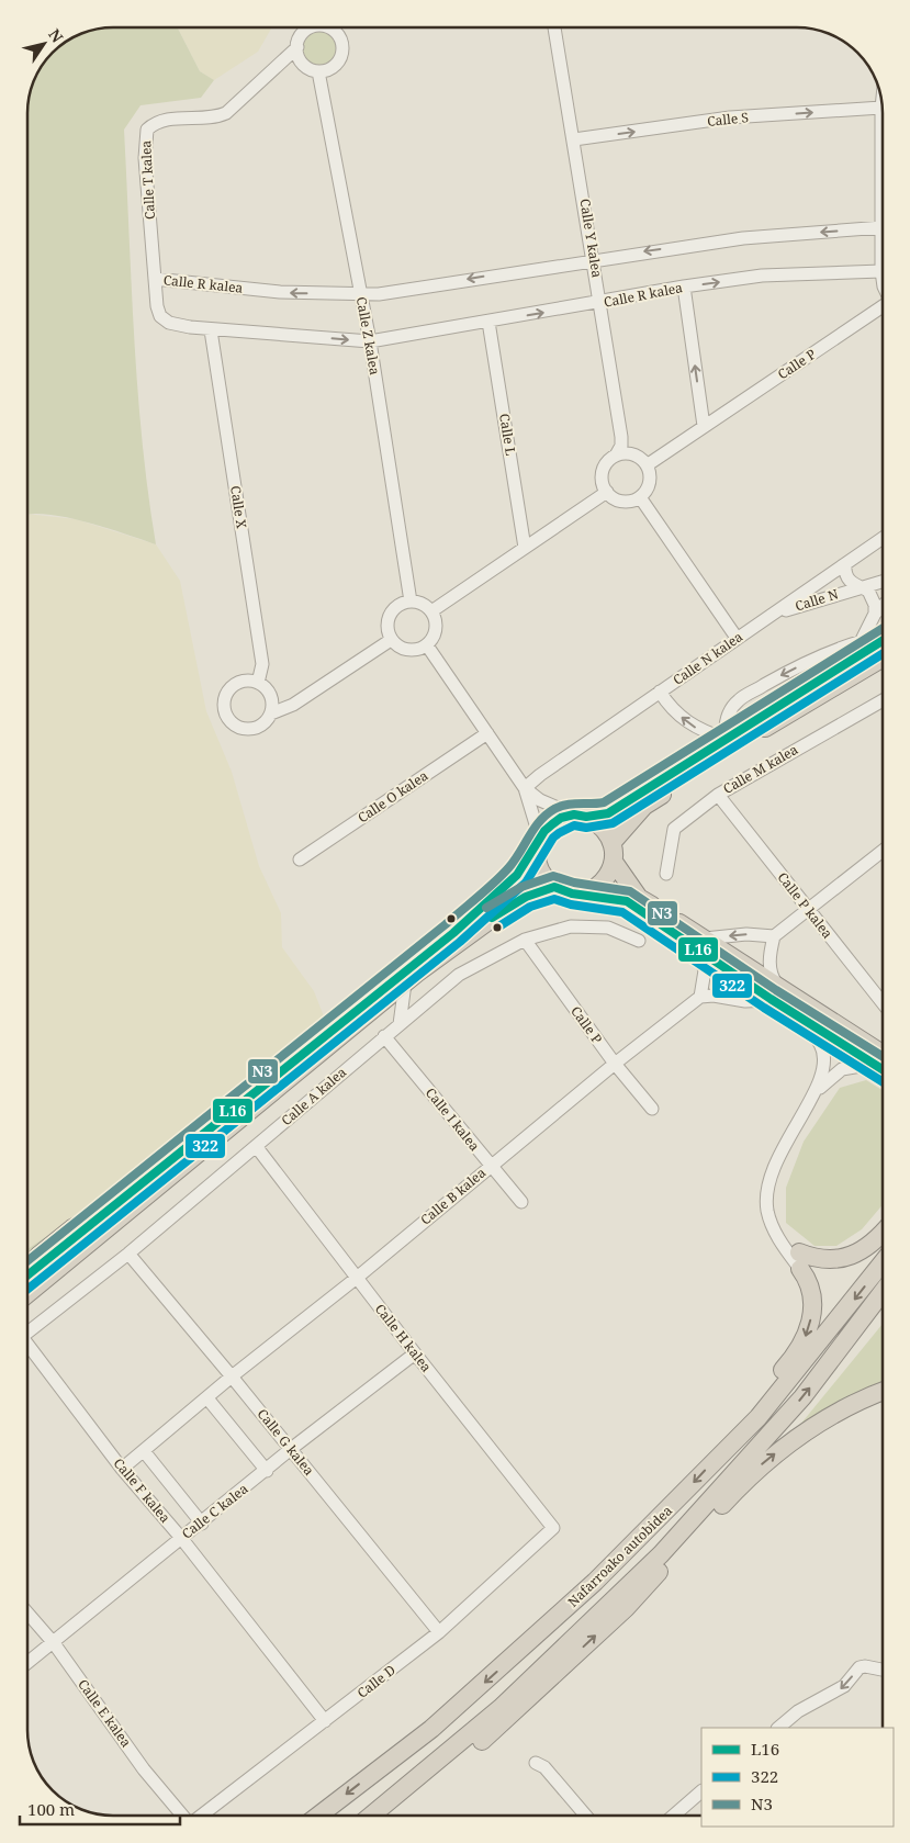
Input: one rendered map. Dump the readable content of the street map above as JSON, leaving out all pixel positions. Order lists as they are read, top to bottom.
{
  "streets": {
    "highway": ["Nafarroako autobidea"],
    "street": [
      "Calle S",
      "Calle T kalea",
      "Calle Y kalea",
      "Calle R kalea",
      "Calle Z kalea",
      "Calle P",
      "Calle L",
      "Calle X",
      "Calle N",
      "Calle N kalea",
      "Calle M kalea",
      "Calle O kalea",
      "Calle P kalea",
      "Calle A kalea",
      "Calle I kalea",
      "Calle B kalea",
      "Calle H kalea",
      "Calle G kalea",
      "Calle F kalea",
      "Calle C kalea",
      "Calle D",
      "Calle E kalea"
    ]
  },
  "crossings": [
    ["Calle S", "Calle Y kalea"],
    ["Calle T kalea", "Calle R kalea"],
    ["Calle Y kalea", "Calle R kalea"],
    ["Calle Y kalea", "Calle P"],
    ["Calle R kalea", "Calle Z kalea"],
    ["Calle R kalea", "Calle L"],
    ["Calle R kalea", "Calle X"],
    ["Calle P", "Calle A kalea"],
    ["Calle P", "Calle B kalea"],
    ["Calle N", "Calle N kalea"],
    ["Calle M kalea", "Calle P kalea"],
    ["Calle A kalea", "Calle I kalea"],
    ["Calle A kalea", "Calle H kalea"],
    ["Calle A kalea", "Calle G kalea"],
    ["Calle I kalea", "Calle B kalea"],
    ["Calle B kalea", "Calle H kalea"],
    ["Calle B kalea", "Calle G kalea"],
    ["Calle B kalea", "Calle F kalea"],
    ["Calle H kalea", "Calle C kalea"],
    ["Calle H kalea", "Calle D"],
    ["Calle G kalea", "Calle C kalea"],
    ["Calle G kalea", "Calle D"],
    ["Calle F kalea", "Calle C kalea"],
    ["Calle F kalea", "Calle D"],
    ["Calle C kalea", "Calle E kalea"]
  ],
  "one_way": ["Calle S"],
  "lines": ["transit line N3", "transit line L16", "transit line 322"],
  "legend": ["L16", "322", "N3"],
  "scale_bar": "100 m",
  "north": "top right"
}
